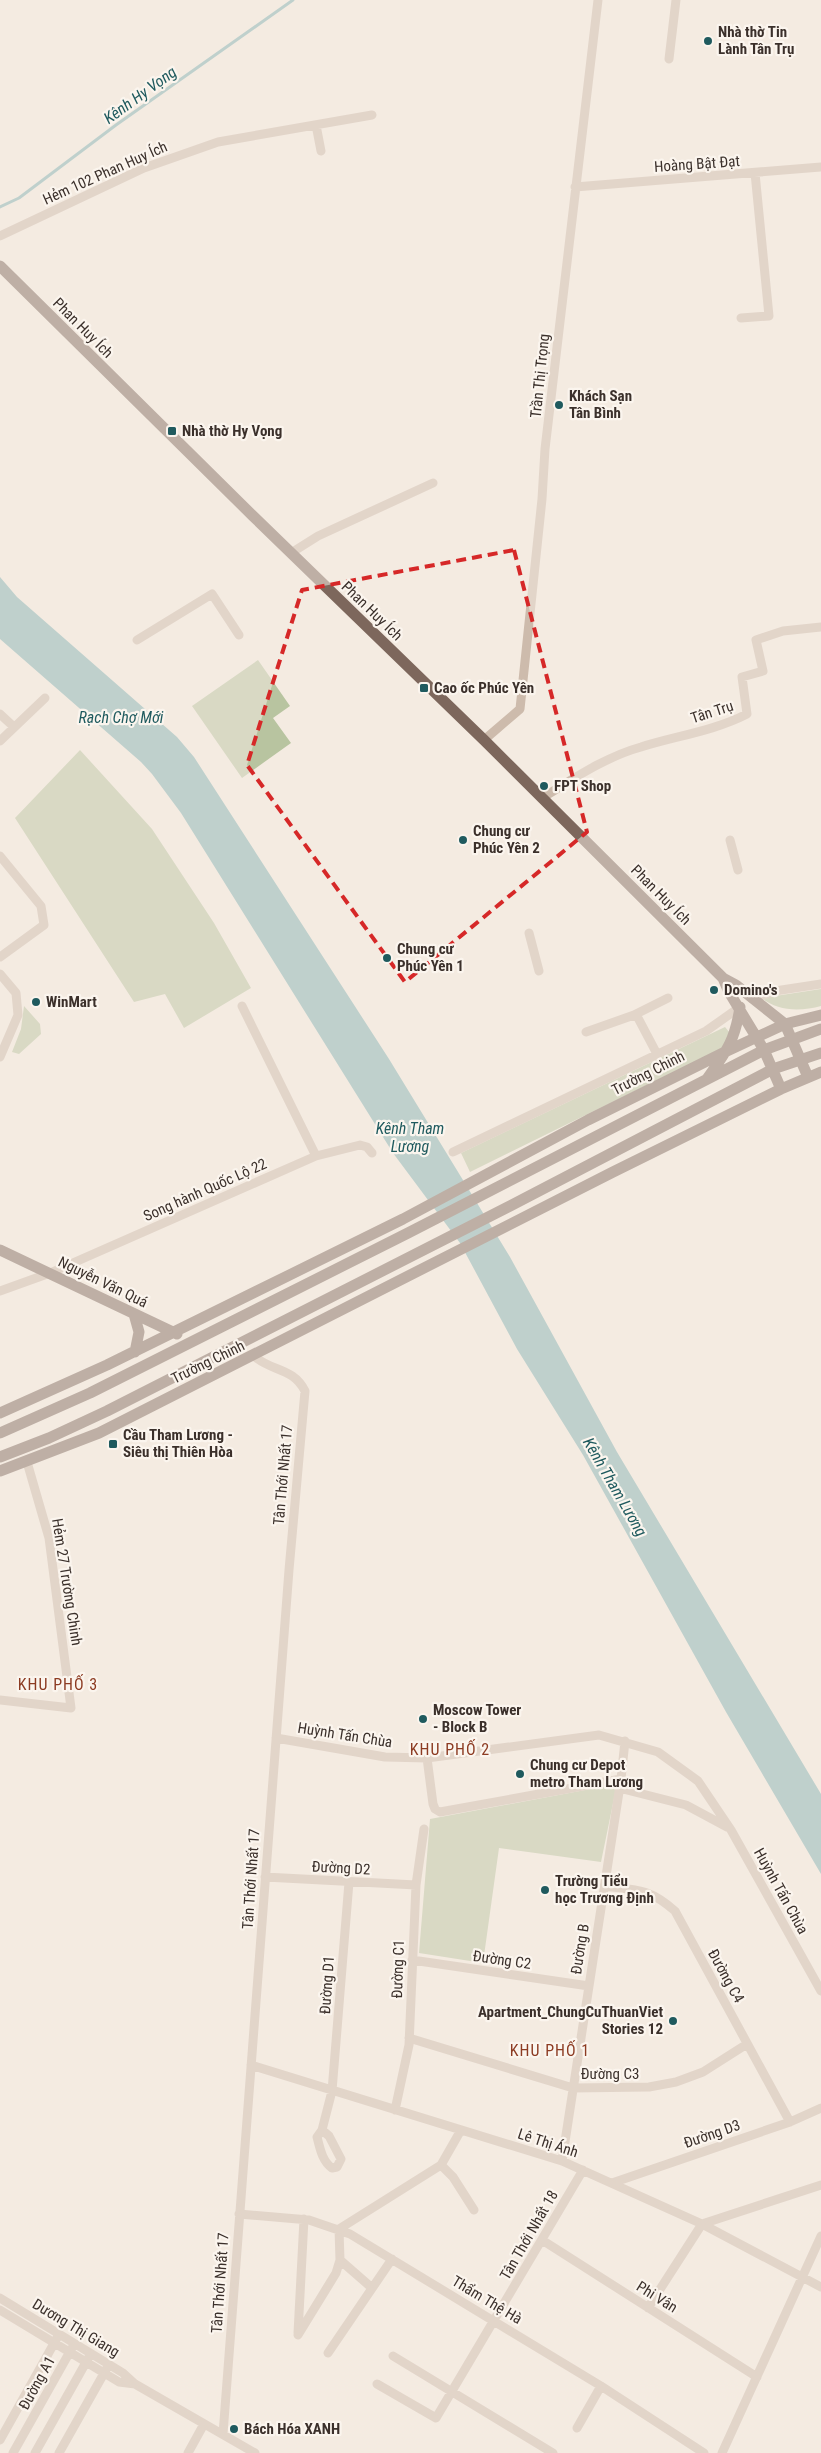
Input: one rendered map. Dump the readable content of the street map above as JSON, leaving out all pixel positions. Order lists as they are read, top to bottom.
{
  "streets": {
    "main road": ["Phan Huy Ích", "Trường Chinh", "Nguyễn Văn Quá"],
    "street": [
      "Hoàng Bật Đạt",
      "Hẻm 102 Phan Huy Ích",
      "Trần Thị Trọng",
      "Tân Trụ",
      "Song hành Quốc Lộ 22",
      "Tân Thới Nhất 17",
      "Hẻm 27 Trường Chinh",
      "Huỳnh Tấn Chùa",
      "Đường D2",
      "Đường B",
      "Đường C2",
      "Đường C1",
      "Đường C4",
      "Đường D1",
      "Đường C3",
      "Đường D3",
      "Lê Thị Ánh",
      "Tân Thới Nhất 18",
      "Phi Vân",
      "Thẩm Thệ Hà",
      "Dương Thị Giang",
      "Đường A1"
    ]
  },
  "crossings": [
    ["Hoàng Bật Đạt", "Trần Thị Trọng"],
    ["Phan Huy Ích", "Trần Thị Trọng"],
    ["Phan Huy Ích", "Tân Trụ"],
    ["Trường Chinh", "Nguyễn Văn Quá"],
    ["Trường Chinh", "Tân Thới Nhất 17"],
    ["Trường Chinh", "Hẻm 27 Trường Chinh"],
    ["Song hành Quốc Lộ 22", "Nguyễn Văn Quá"],
    ["Tân Thới Nhất 17", "Huỳnh Tấn Chùa"],
    ["Tân Thới Nhất 17", "Đường D2"],
    ["Tân Thới Nhất 17", "Lê Thị Ánh"],
    ["Tân Thới Nhất 17", "Thẩm Thệ Hà"],
    ["Tân Thới Nhất 17", "Dương Thị Giang"],
    ["Huỳnh Tấn Chùa", "Đường B"],
    ["Đường D2", "Đường C1"],
    ["Đường D2", "Đường D1"],
    ["Đường B", "Đường C2"],
    ["Đường B", "Đường C4"],
    ["Đường B", "Đường C3"],
    ["Đường B", "Lê Thị Ánh"],
    ["Đường C2", "Đường C1"],
    ["Đường C1", "Đường C3"],
    ["Đường C1", "Lê Thị Ánh"],
    ["Đường C4", "Đường C3"],
    ["Đường C4", "Đường D3"],
    ["Đường D1", "Lê Thị Ánh"],
    ["Đường D3", "Lê Thị Ánh"],
    ["Lê Thị Ánh", "Tân Thới Nhất 18"],
    ["Tân Thới Nhất 18", "Phi Vân"],
    ["Tân Thới Nhất 18", "Thẩm Thệ Hà"],
    ["Dương Thị Giang", "Đường A1"]
  ],
  "districts": ["KHU PHỐ 3", "KHU PHỐ 2", "KHU PHỐ 1"],
  "water": ["Kênh Hy Vọng", "Rạch Chợ Mới", "Kênh Tham Lương"],
  "places": {
    "other": [
      "Nhà thờ Tin Lành Tân Trụ",
      "Khách Sạn Tân Bình",
      "FPT Shop",
      "Chung cư Phúc Yên 2",
      "Chung cư Phúc Yên 1",
      "Domino's",
      "WinMart",
      "Moscow Tower - Block B",
      "Chung cư Depot metro Tham Lương",
      "Trường Tiểu học Trương Định",
      "Apartment_ChungCuThuanViet Stories 12",
      "Bách Hóa XANH"
    ],
    "transit": ["Nhà thờ Hy Vọng", "Cao ốc Phúc Yên", "Cầu Tham Lương - Siêu thị Thiên Hòa"]
  }
}
